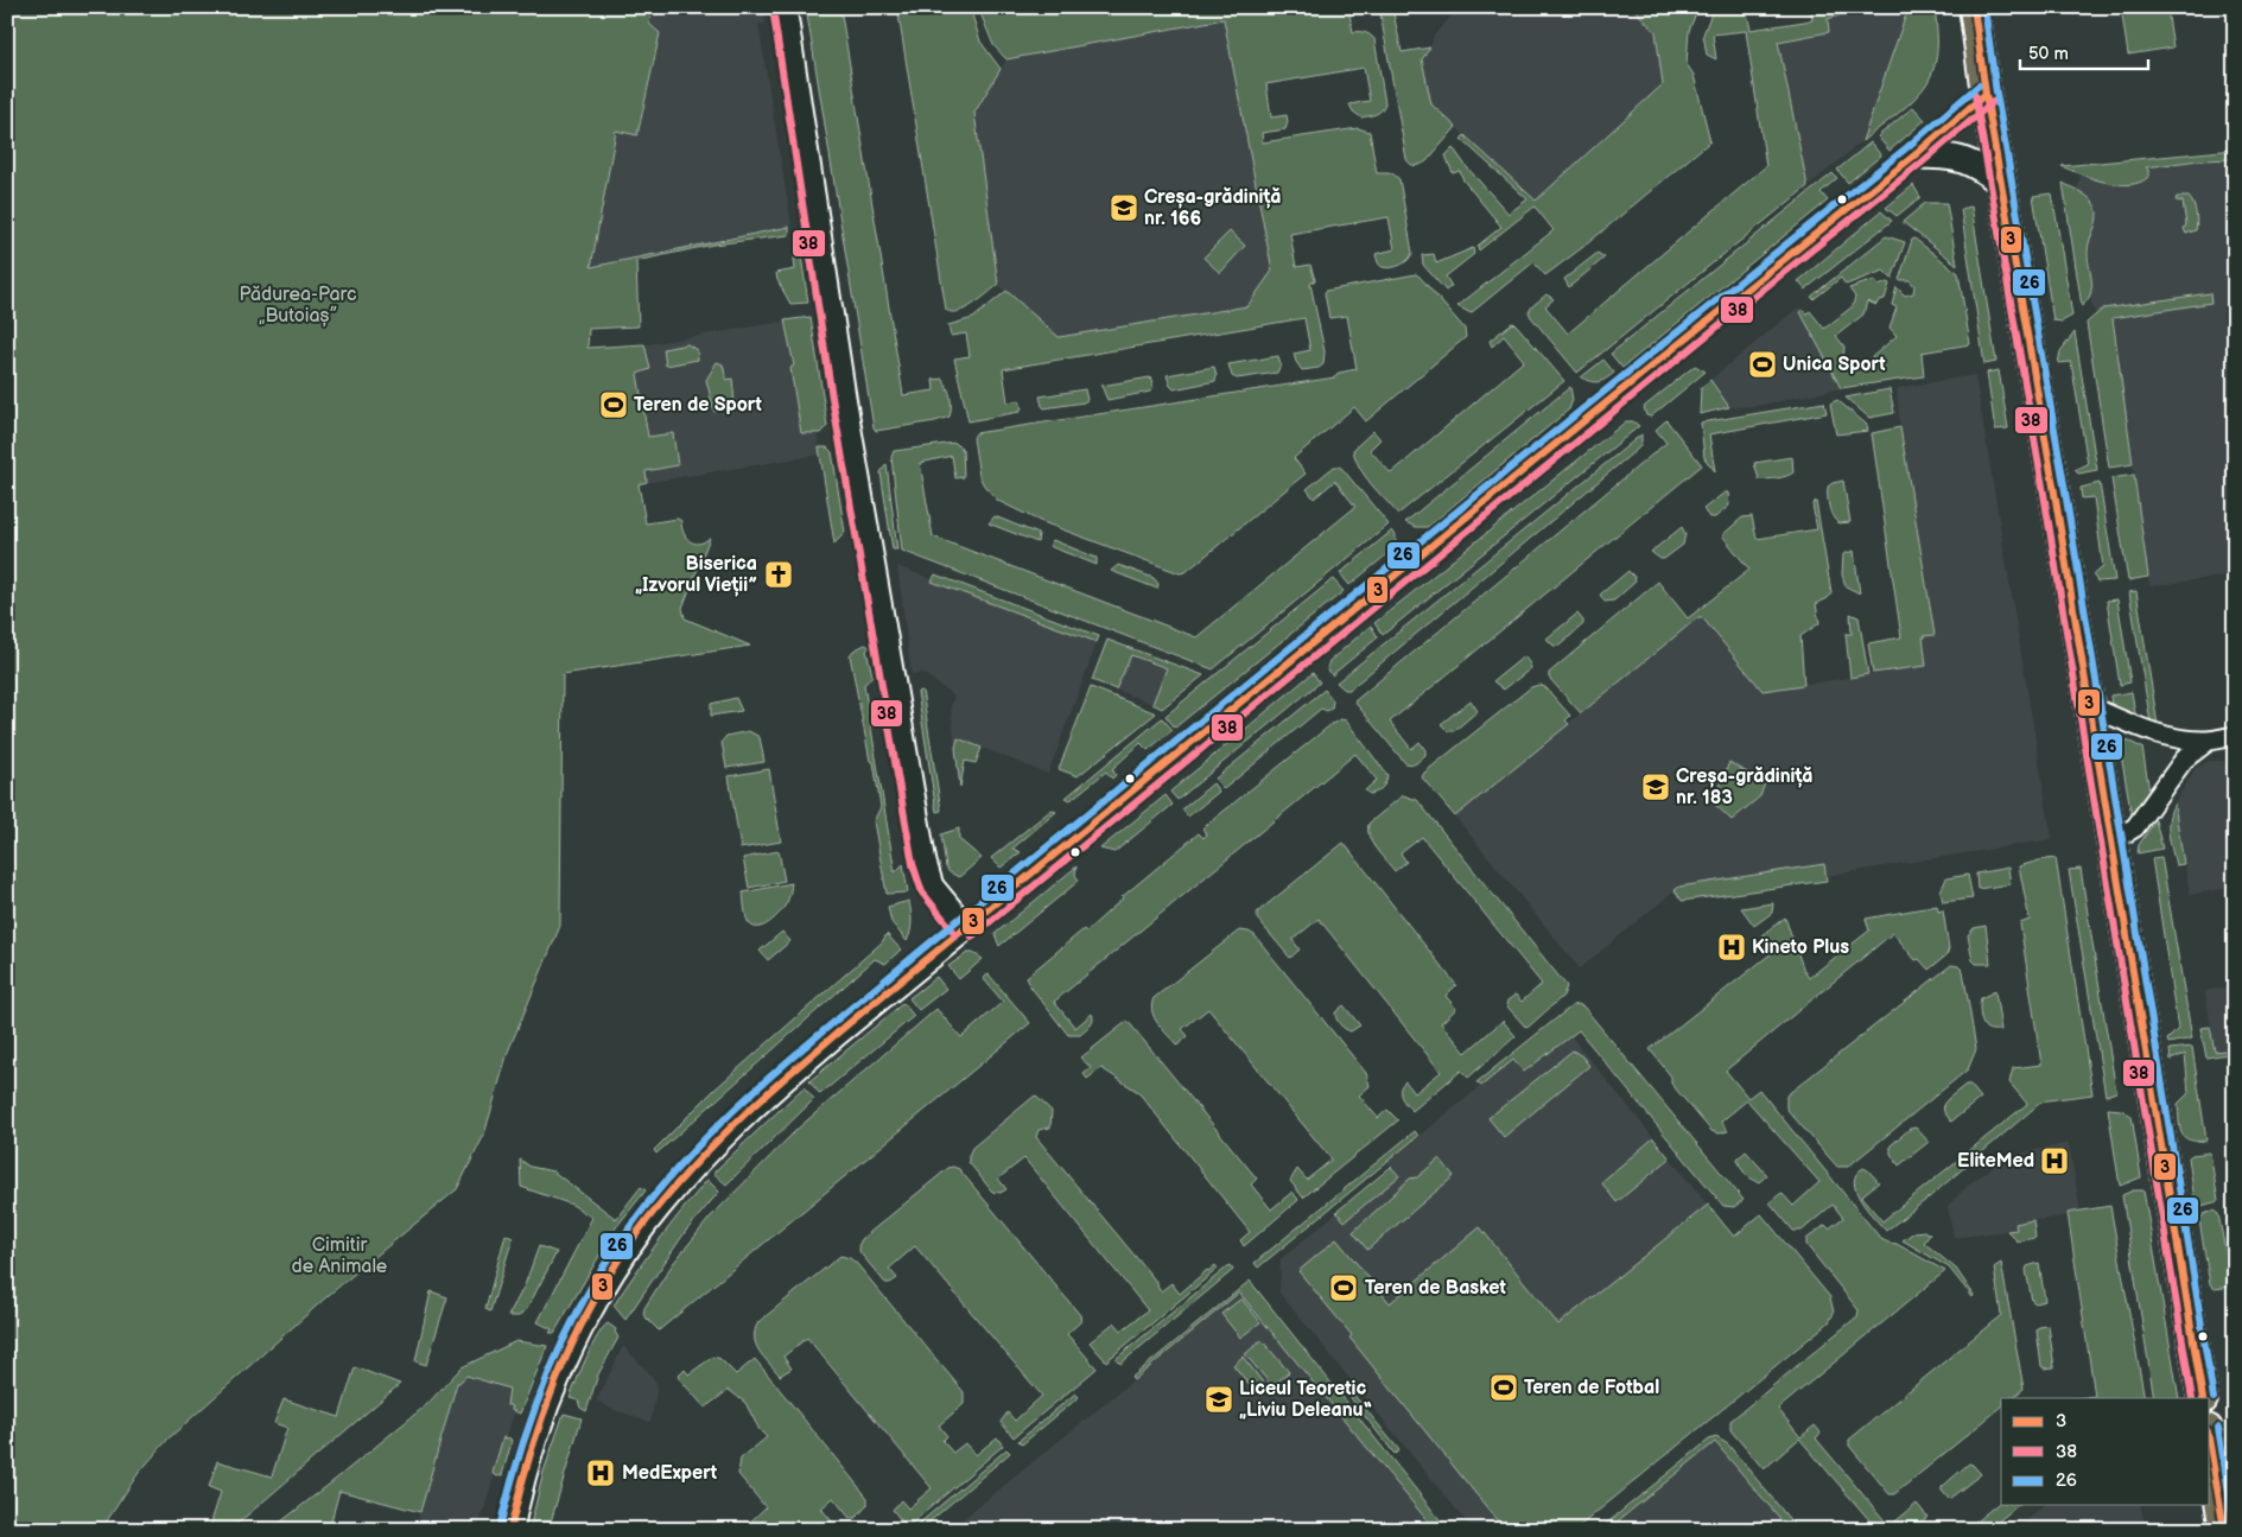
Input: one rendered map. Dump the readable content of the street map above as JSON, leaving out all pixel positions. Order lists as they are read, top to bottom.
{
  "parks": ["Pădurea-Parc „Butoiaș”", "Cimitir de Animale"],
  "places": {
    "school or university": ["Creșa-grădiniță nr. 166", "Creșa-grădiniță nr. 183", "Liceul Teoretic „Liviu Deleanu“"],
    "sports": [
      "Unica Sport",
      "Teren de Sport",
      "Teren de Basket",
      "Teren de Fotbal"
    ],
    "church": ["Biserica „Izvorul Vieții”"],
    "hospital": ["Kineto Plus", "EliteMed", "MedExpert"]
  },
  "lines": ["transit line 3", "transit line 26", "transit line 38"],
  "legend": ["3", "38", "26"],
  "scale_bar": "50 m"
}
